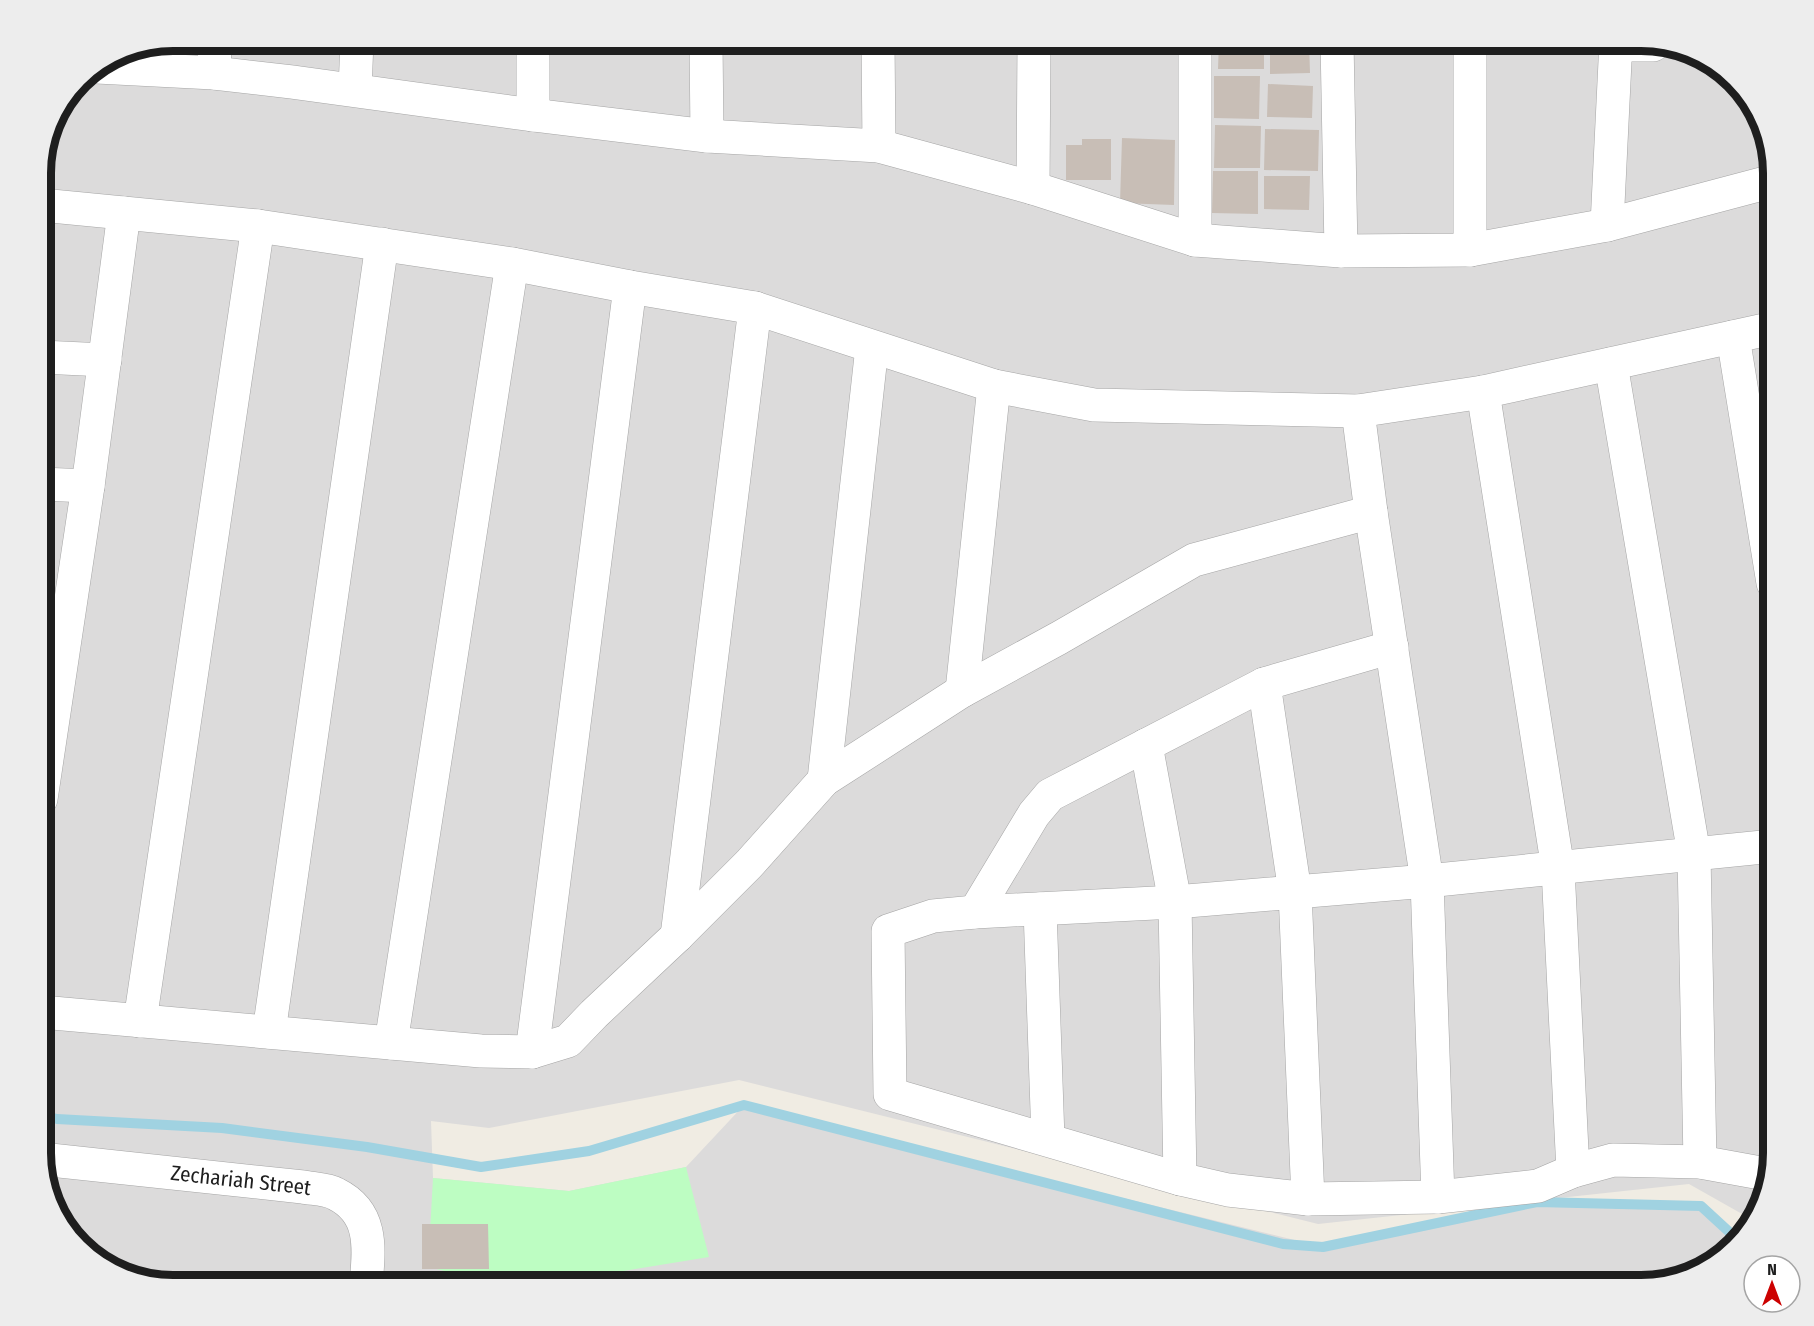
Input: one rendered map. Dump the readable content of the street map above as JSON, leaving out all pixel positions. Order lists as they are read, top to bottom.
{
  "streets": {
    "street": ["Zechariah Street"]
  },
  "north": "top"
}
